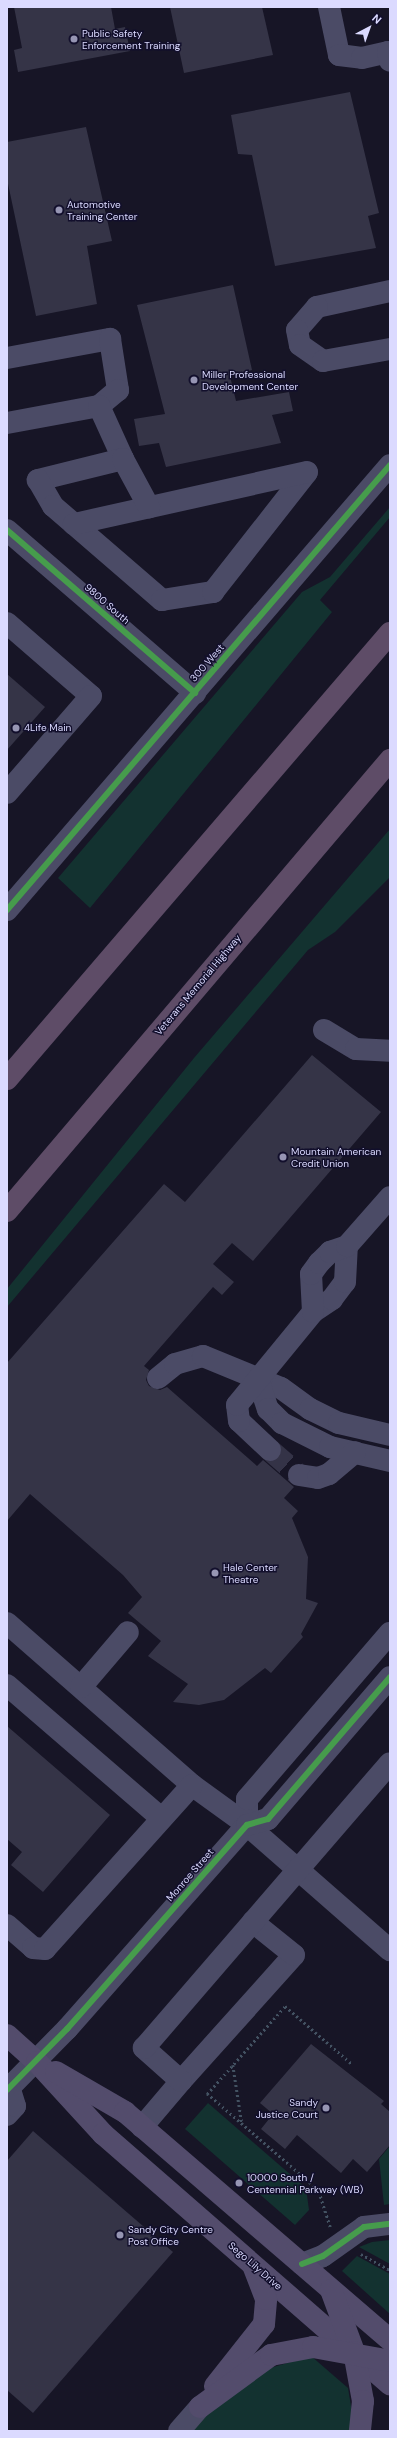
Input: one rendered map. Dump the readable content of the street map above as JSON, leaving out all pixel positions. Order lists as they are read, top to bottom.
{
  "streets": {
    "highway": ["Veterans Memorial Highway"],
    "main road": ["Sego Lily Drive"],
    "street": ["9800 South", "300 West", "Monroe Street"]
  },
  "crossings": [
    ["9800 South", "300 West"],
    ["Monroe Street", "Sego Lily Drive"]
  ],
  "places": [
    "Public Safety Enforcement Training",
    "Automotive Training Center",
    "Miller Professional Development Center",
    "4Life Main",
    "Mountain American Credit Union",
    "Hale Center Theatre",
    "Sandy Justice Court",
    "10000 South / Centennial Parkway (WB)",
    "Sandy City Centre Post Office"
  ],
  "north": "top right"
}
